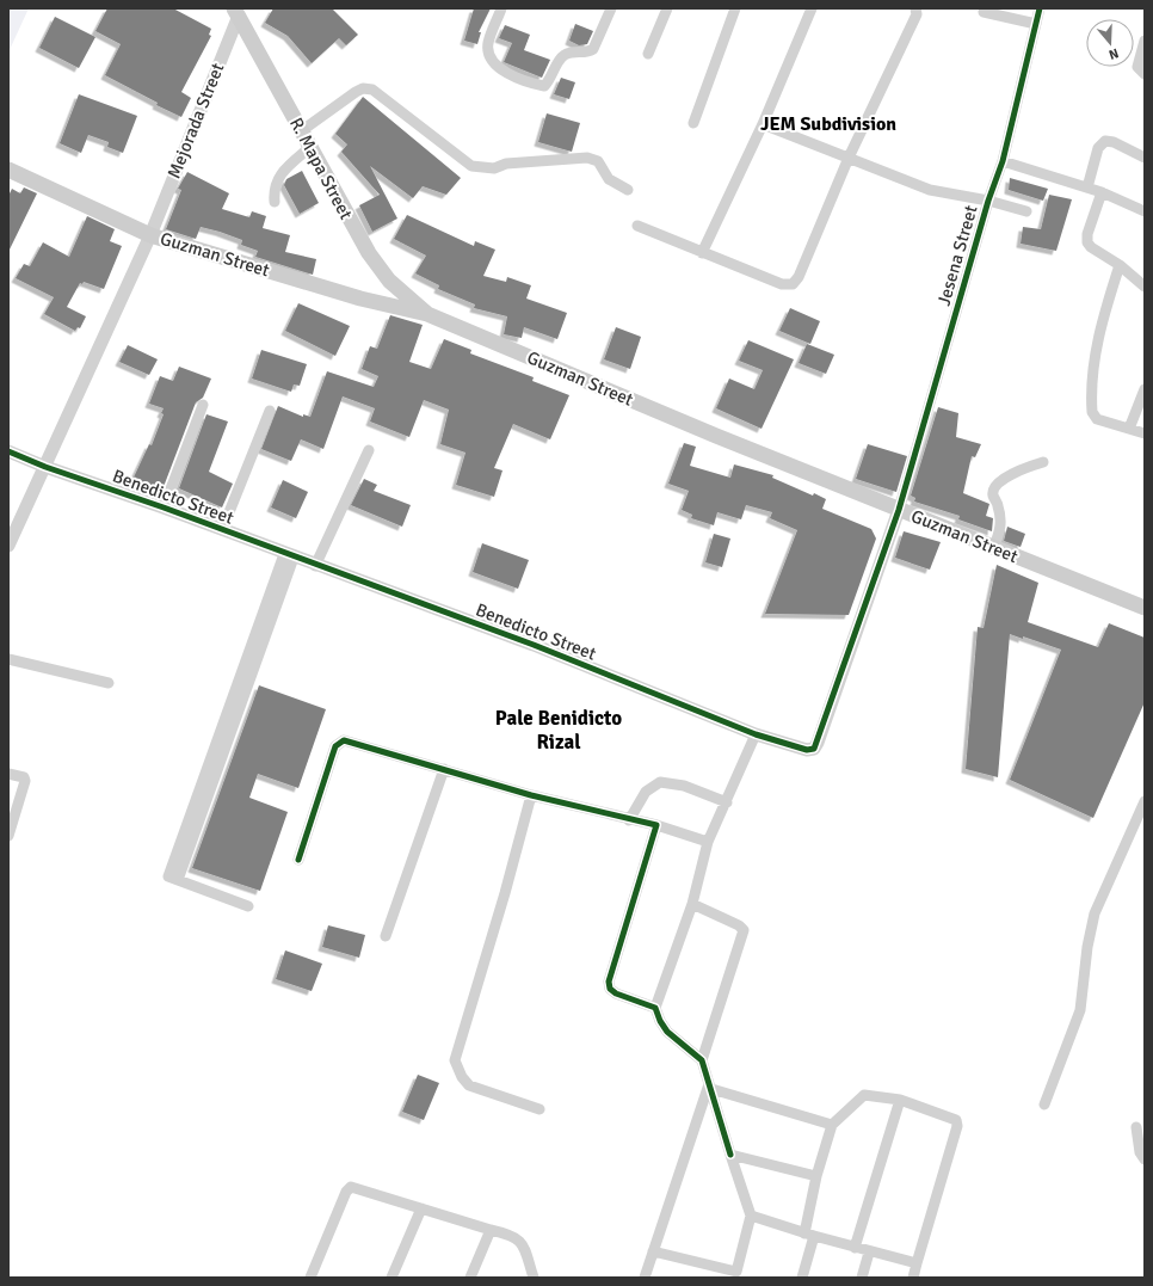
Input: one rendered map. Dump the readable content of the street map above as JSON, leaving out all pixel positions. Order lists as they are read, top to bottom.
{
  "streets": {
    "main road": ["R. Mapa Street", "Guzman Street"],
    "street": ["Mejorada Street", "Jesena Street", "Benedicto Street"]
  },
  "crossings": [
    ["Mejorada Street", "R. Mapa Street"],
    ["Mejorada Street", "Guzman Street"],
    ["Mejorada Street", "Benedicto Street"],
    ["R. Mapa Street", "Guzman Street"],
    ["Guzman Street", "Jesena Street"],
    ["Guzman Street", "Benedicto Street"],
    ["Jesena Street", "Benedicto Street"]
  ],
  "districts": ["JEM Subdivision", "Pale Benidicto Rizal"],
  "north": "bottom"
}
